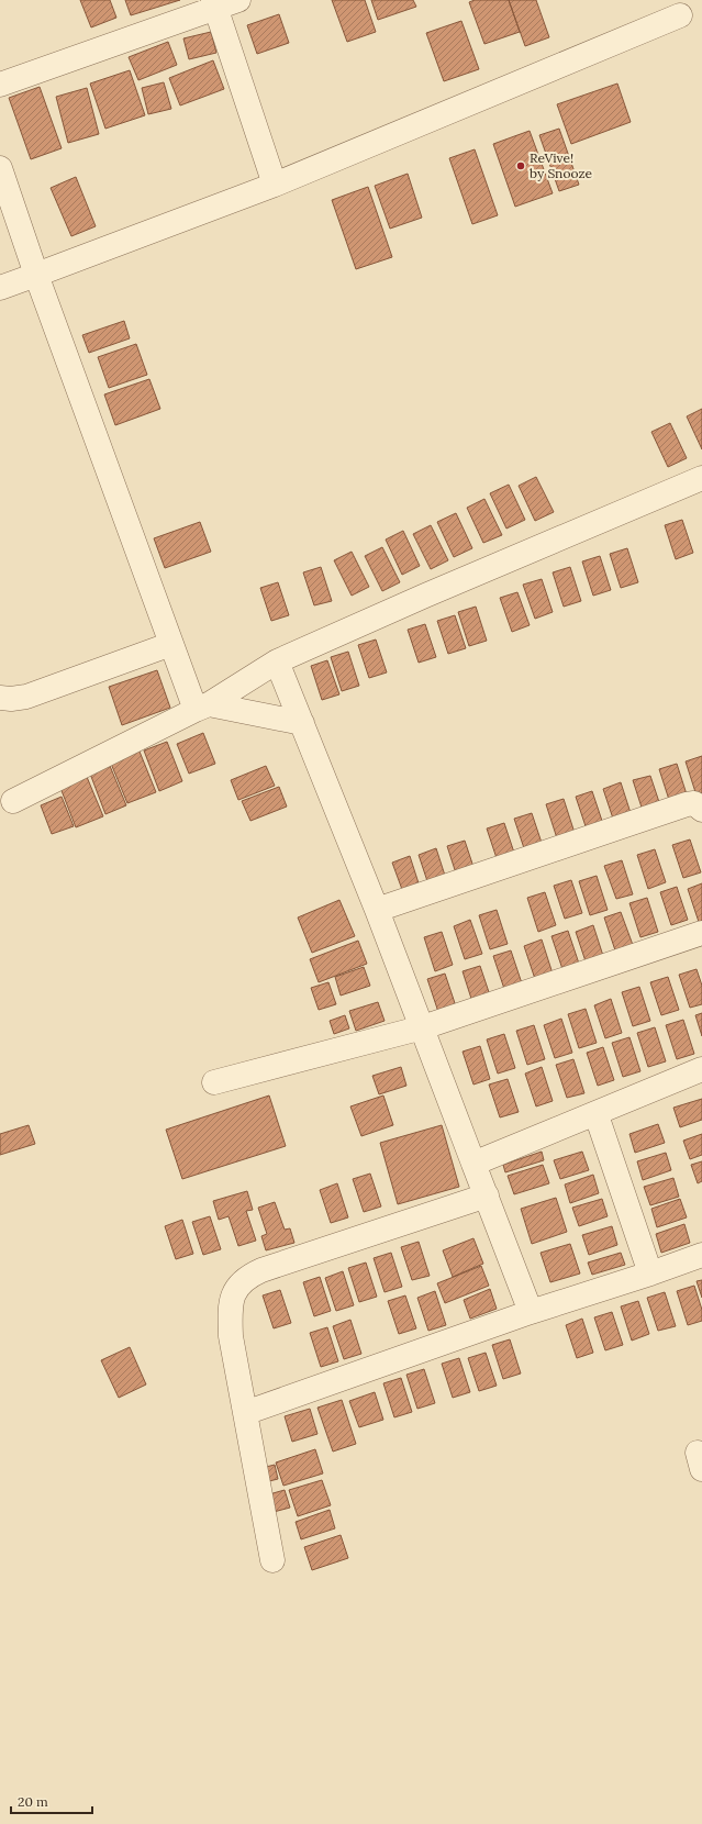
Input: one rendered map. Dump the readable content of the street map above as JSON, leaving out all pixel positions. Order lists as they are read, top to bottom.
{
  "places": ["ReVive! by Snooze"],
  "scale_bar": "20 m"
}
